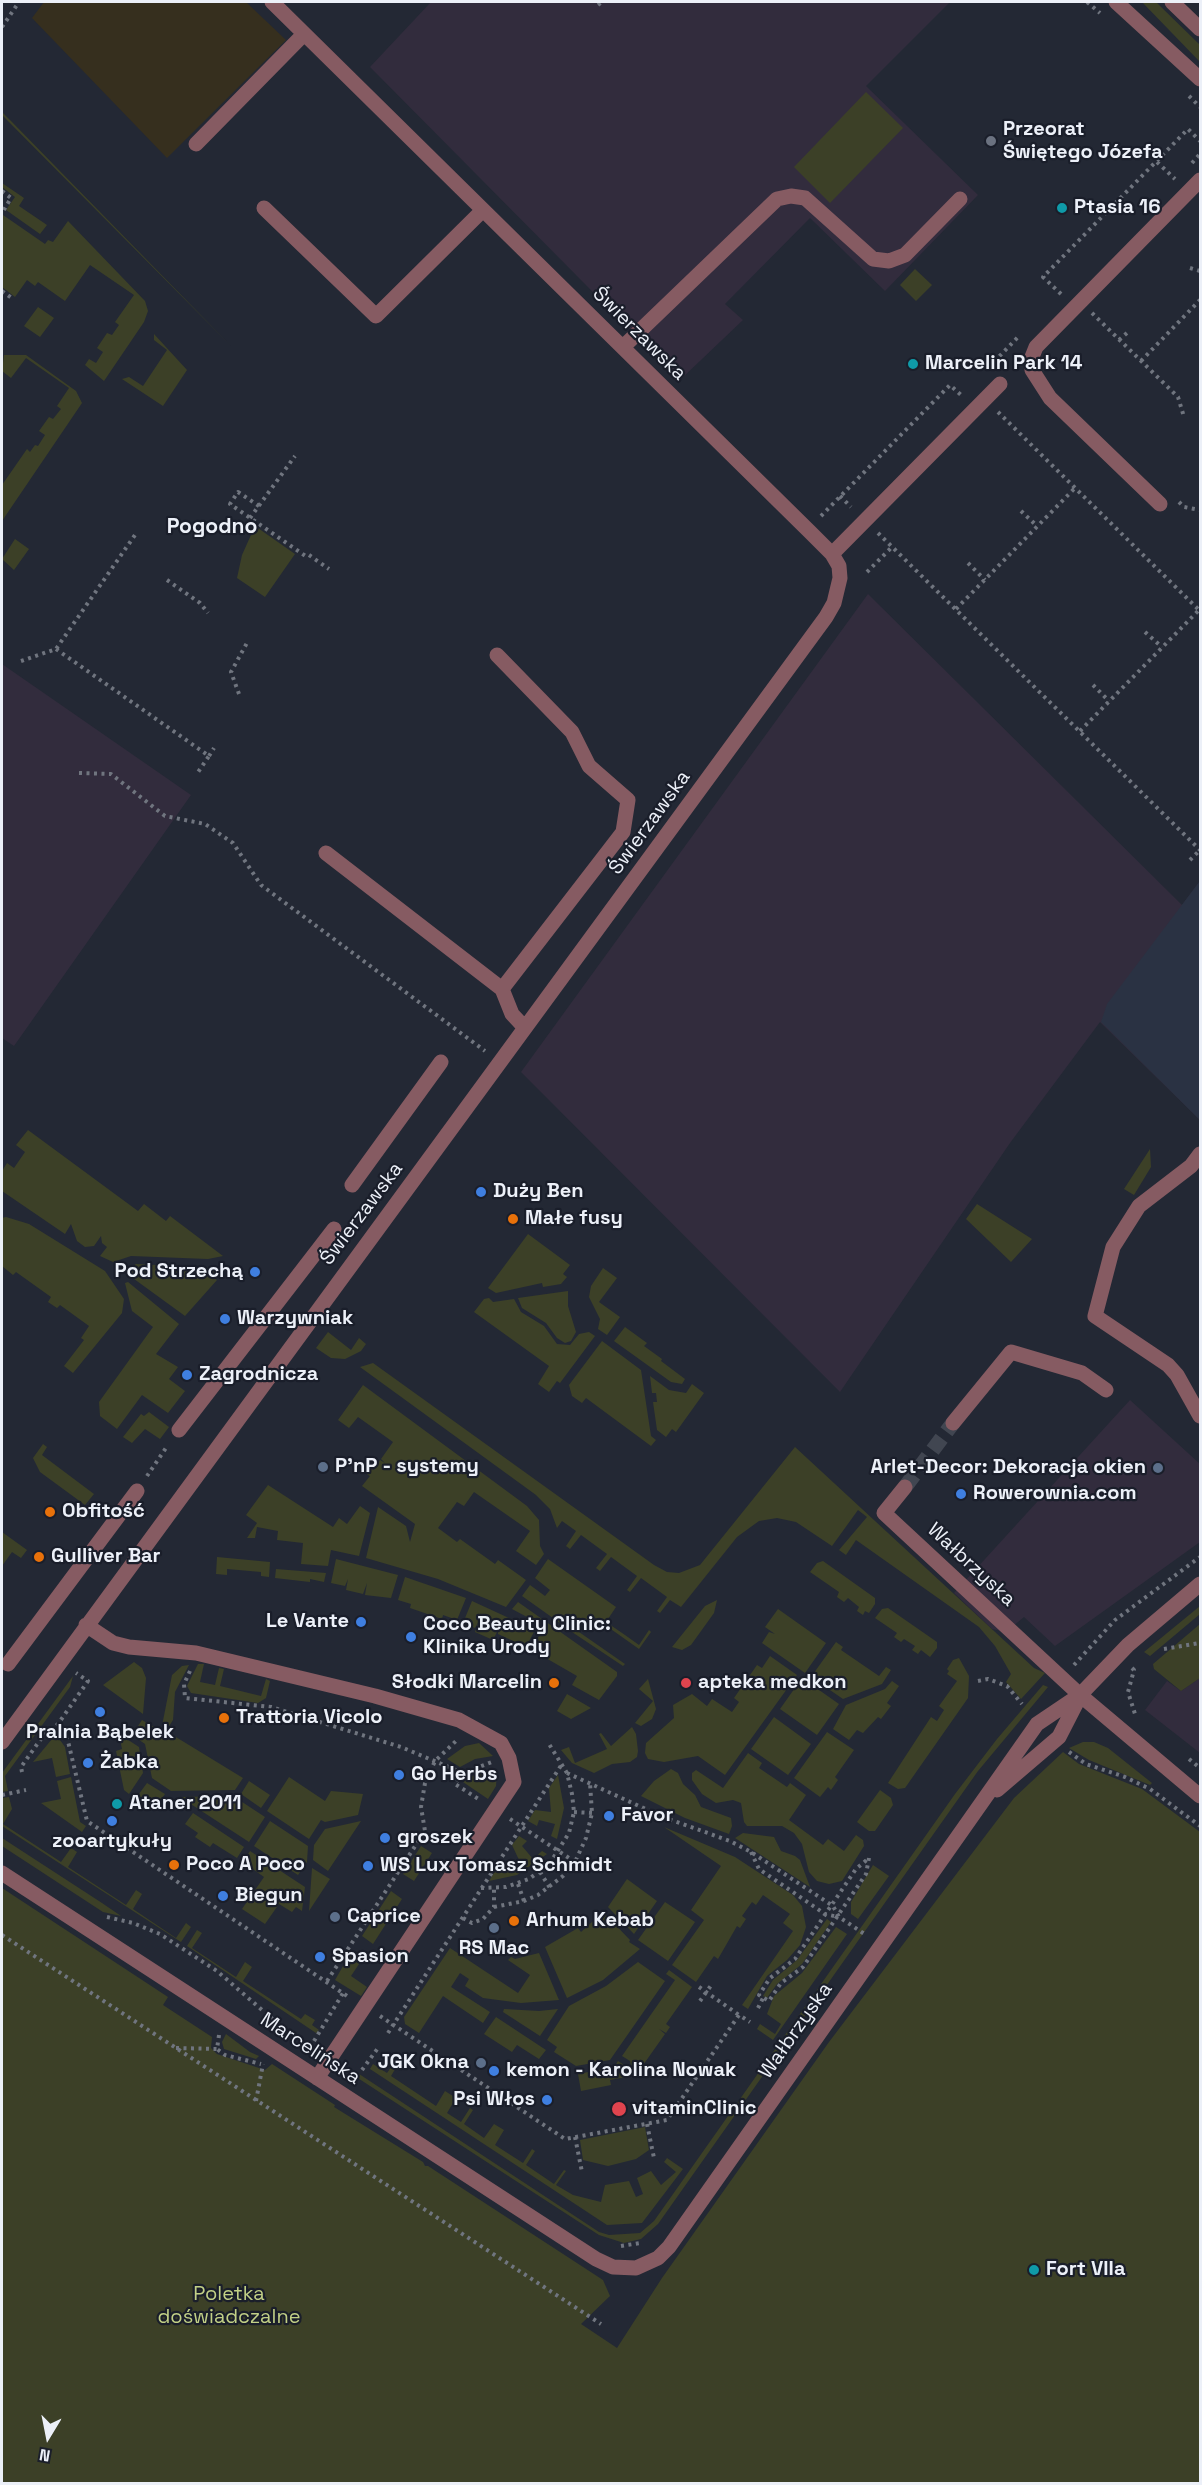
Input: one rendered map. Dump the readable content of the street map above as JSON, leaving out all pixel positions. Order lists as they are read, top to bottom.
{
  "streets": {
    "street": ["Świerzawska", "Wałbrzyska", "Marcelińska"]
  },
  "crossings": [
    ["Wałbrzyska", "Marcelińska"]
  ],
  "districts": ["Pogodno"],
  "parks": ["Poletka doświadczalne"],
  "places": [
    "Przeorat Świętego Józefa",
    "Ptasia 16",
    "Marcelin Park 14",
    "Duży Ben",
    "Małe fusy",
    "Pod Strzechą",
    "Warzywniak",
    "Zagrodnicza",
    "P'nP - systemy",
    "Arlet-Decor: Dekoracja okien",
    "Rowerownia.com",
    "Obfitość",
    "Gulliver Bar",
    "Le Vante",
    "Coco Beauty Clinic: Klinika Urody",
    "Słodki Marcelin",
    "apteka medkon",
    "Pralnia Bąbelek",
    "Trattoria Vicolo",
    "Żabka",
    "Go Herbs",
    "Ataner 2011",
    "Favor",
    "zooartykuły",
    "groszek",
    "Poco A Poco",
    "WS Lux Tomasz Schmidt",
    "Biegun",
    "Caprice",
    "Arhum Kebab",
    "RS Mac",
    "Spasion",
    "JGK Okna",
    "kemon - Karolina Nowak",
    "Psi Włos",
    "vitaminClinic",
    "Fort VIIa"
  ],
  "north": "bottom"
}
